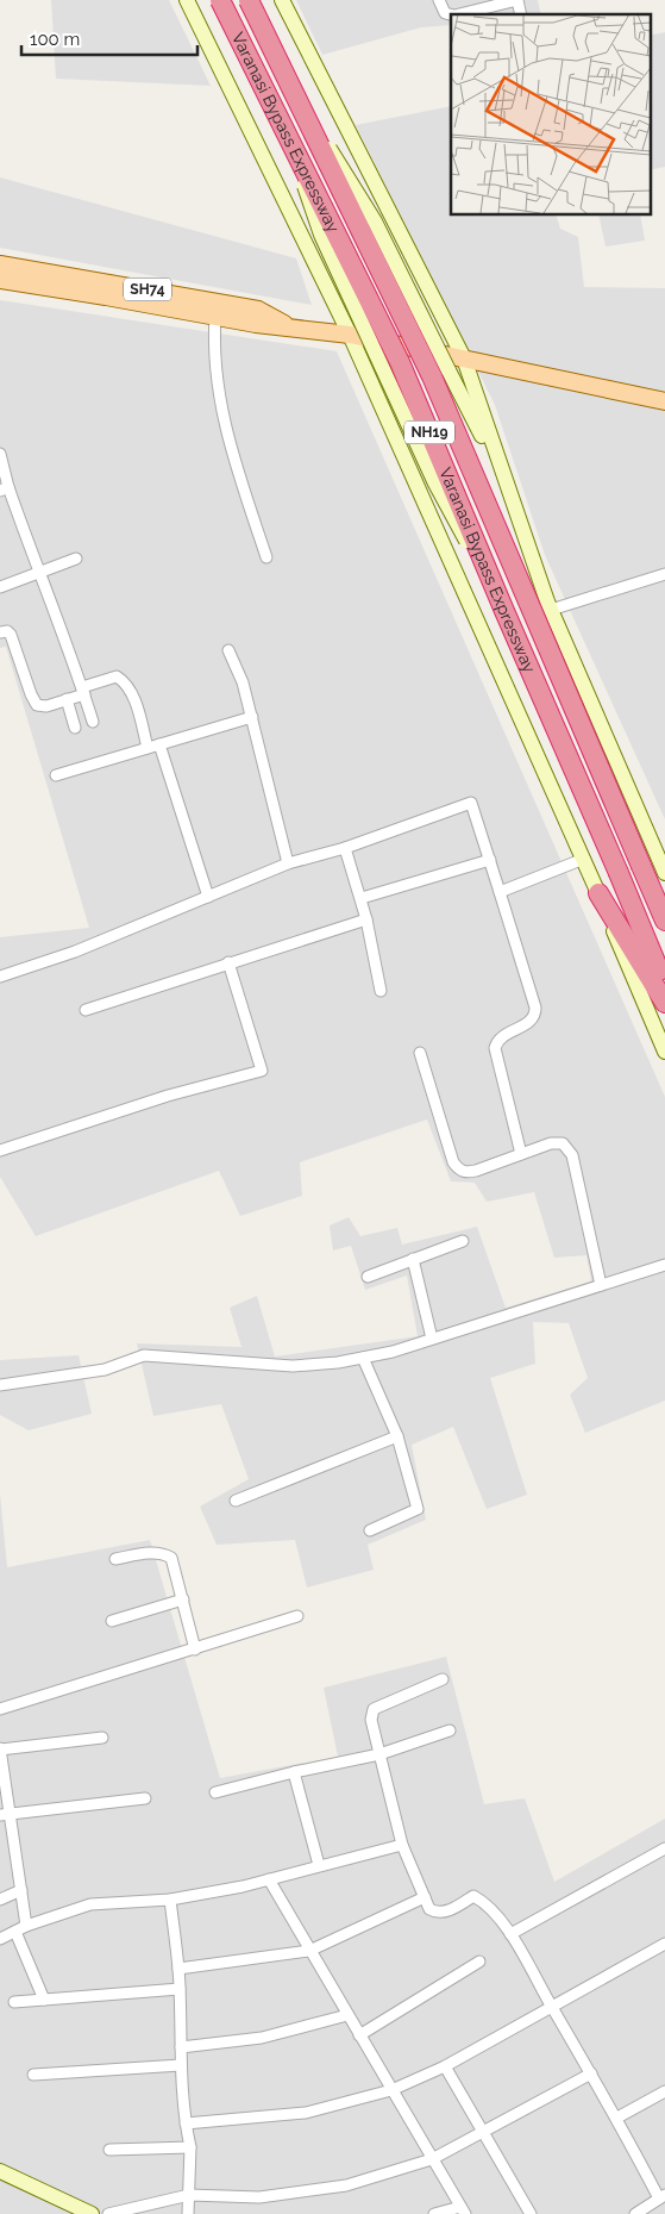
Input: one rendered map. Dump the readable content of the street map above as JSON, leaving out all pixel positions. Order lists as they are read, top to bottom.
{
  "streets": {
    "highway": ["Varanasi Bypass Expressway", "NH19"],
    "main road": ["SH74"]
  },
  "scale_bar": "100 m"
}
